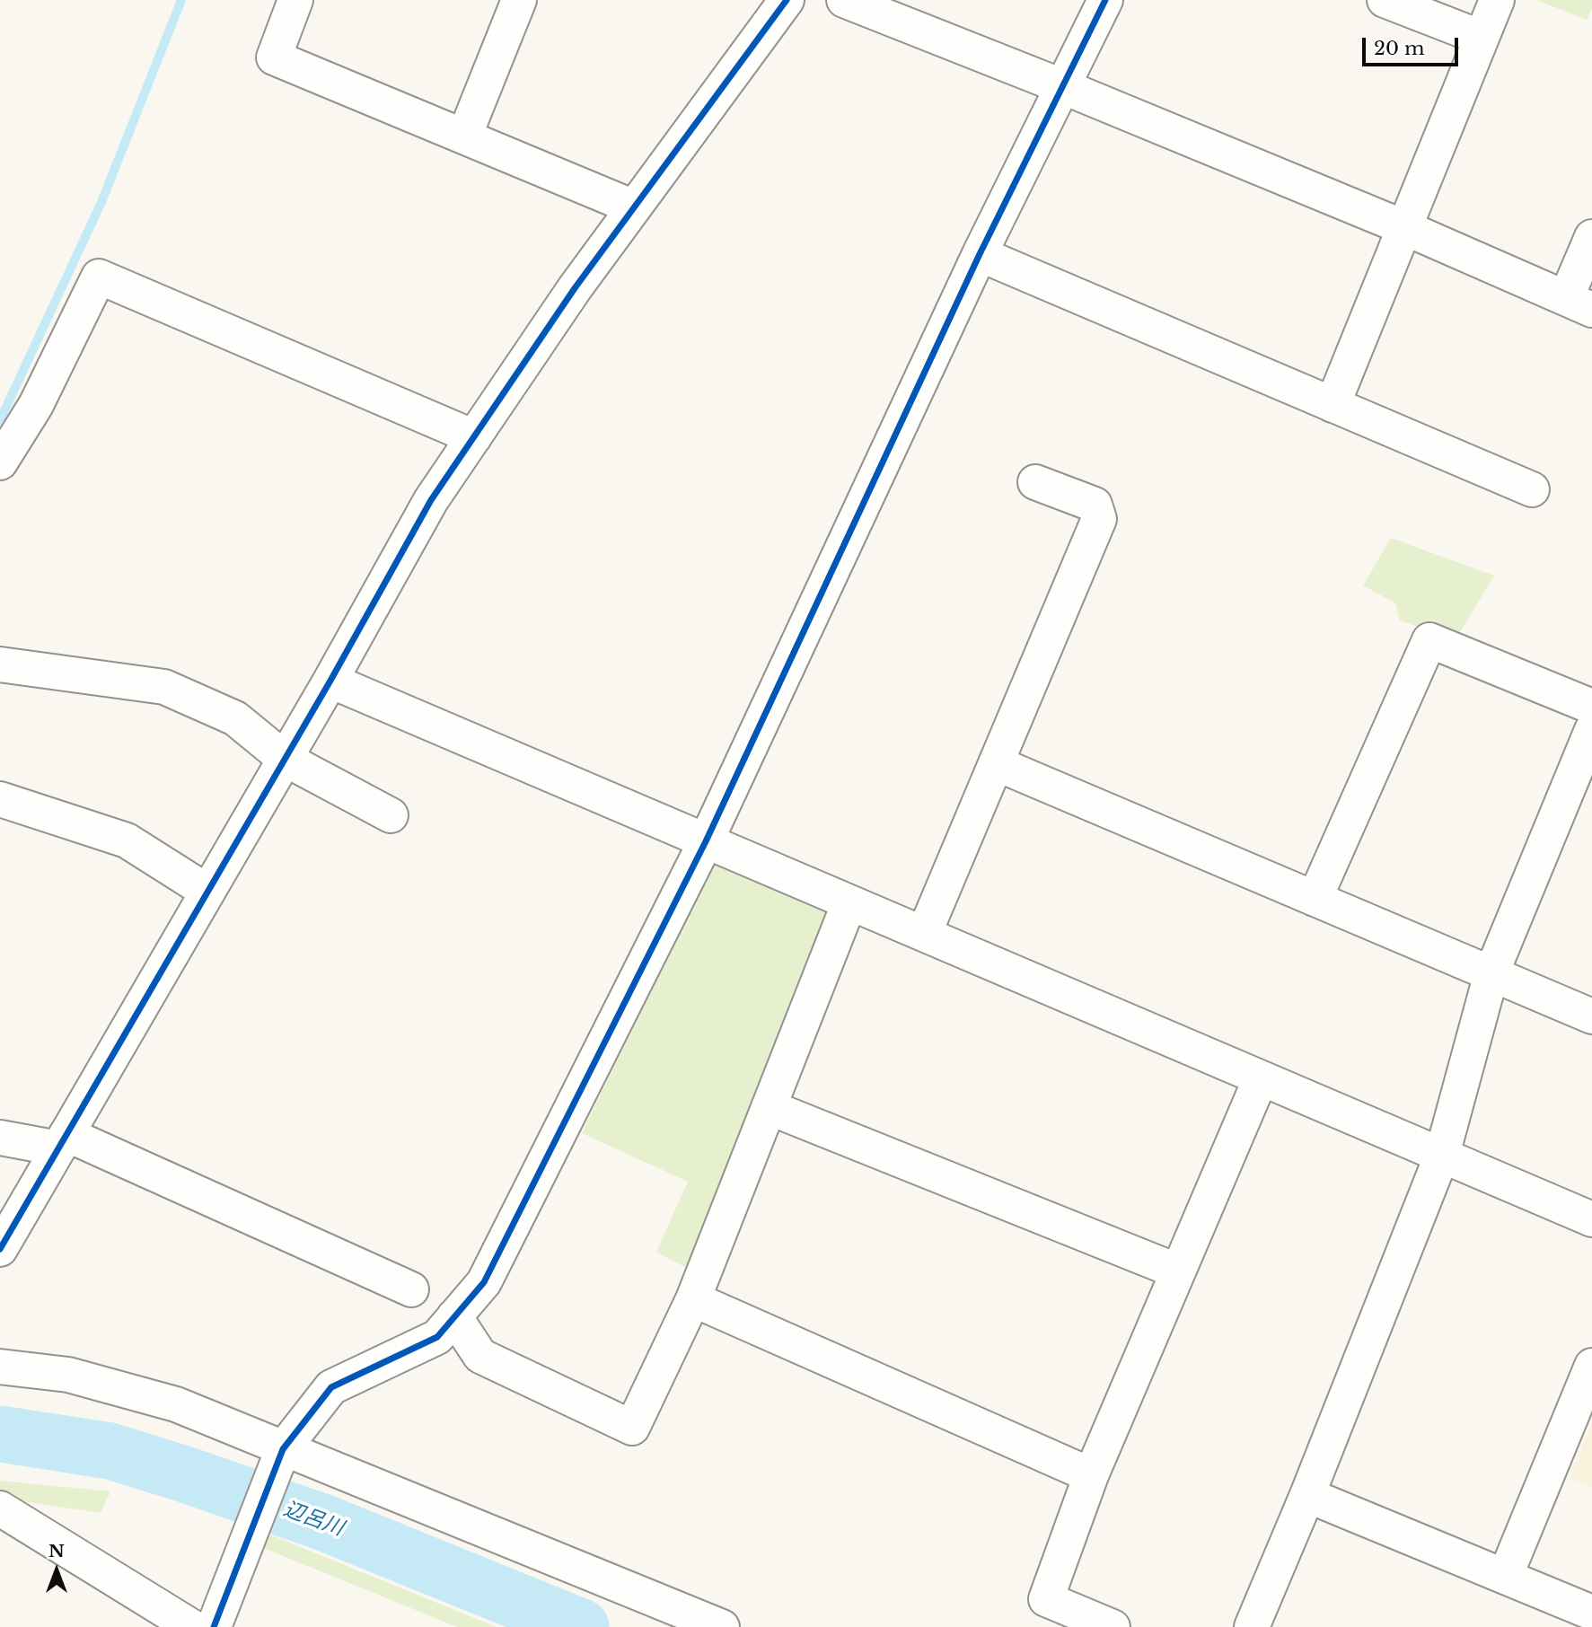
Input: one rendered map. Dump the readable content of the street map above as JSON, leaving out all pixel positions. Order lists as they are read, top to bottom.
{
  "water": ["辺呂川"],
  "scale_bar": "20 m",
  "north": "top"
}
